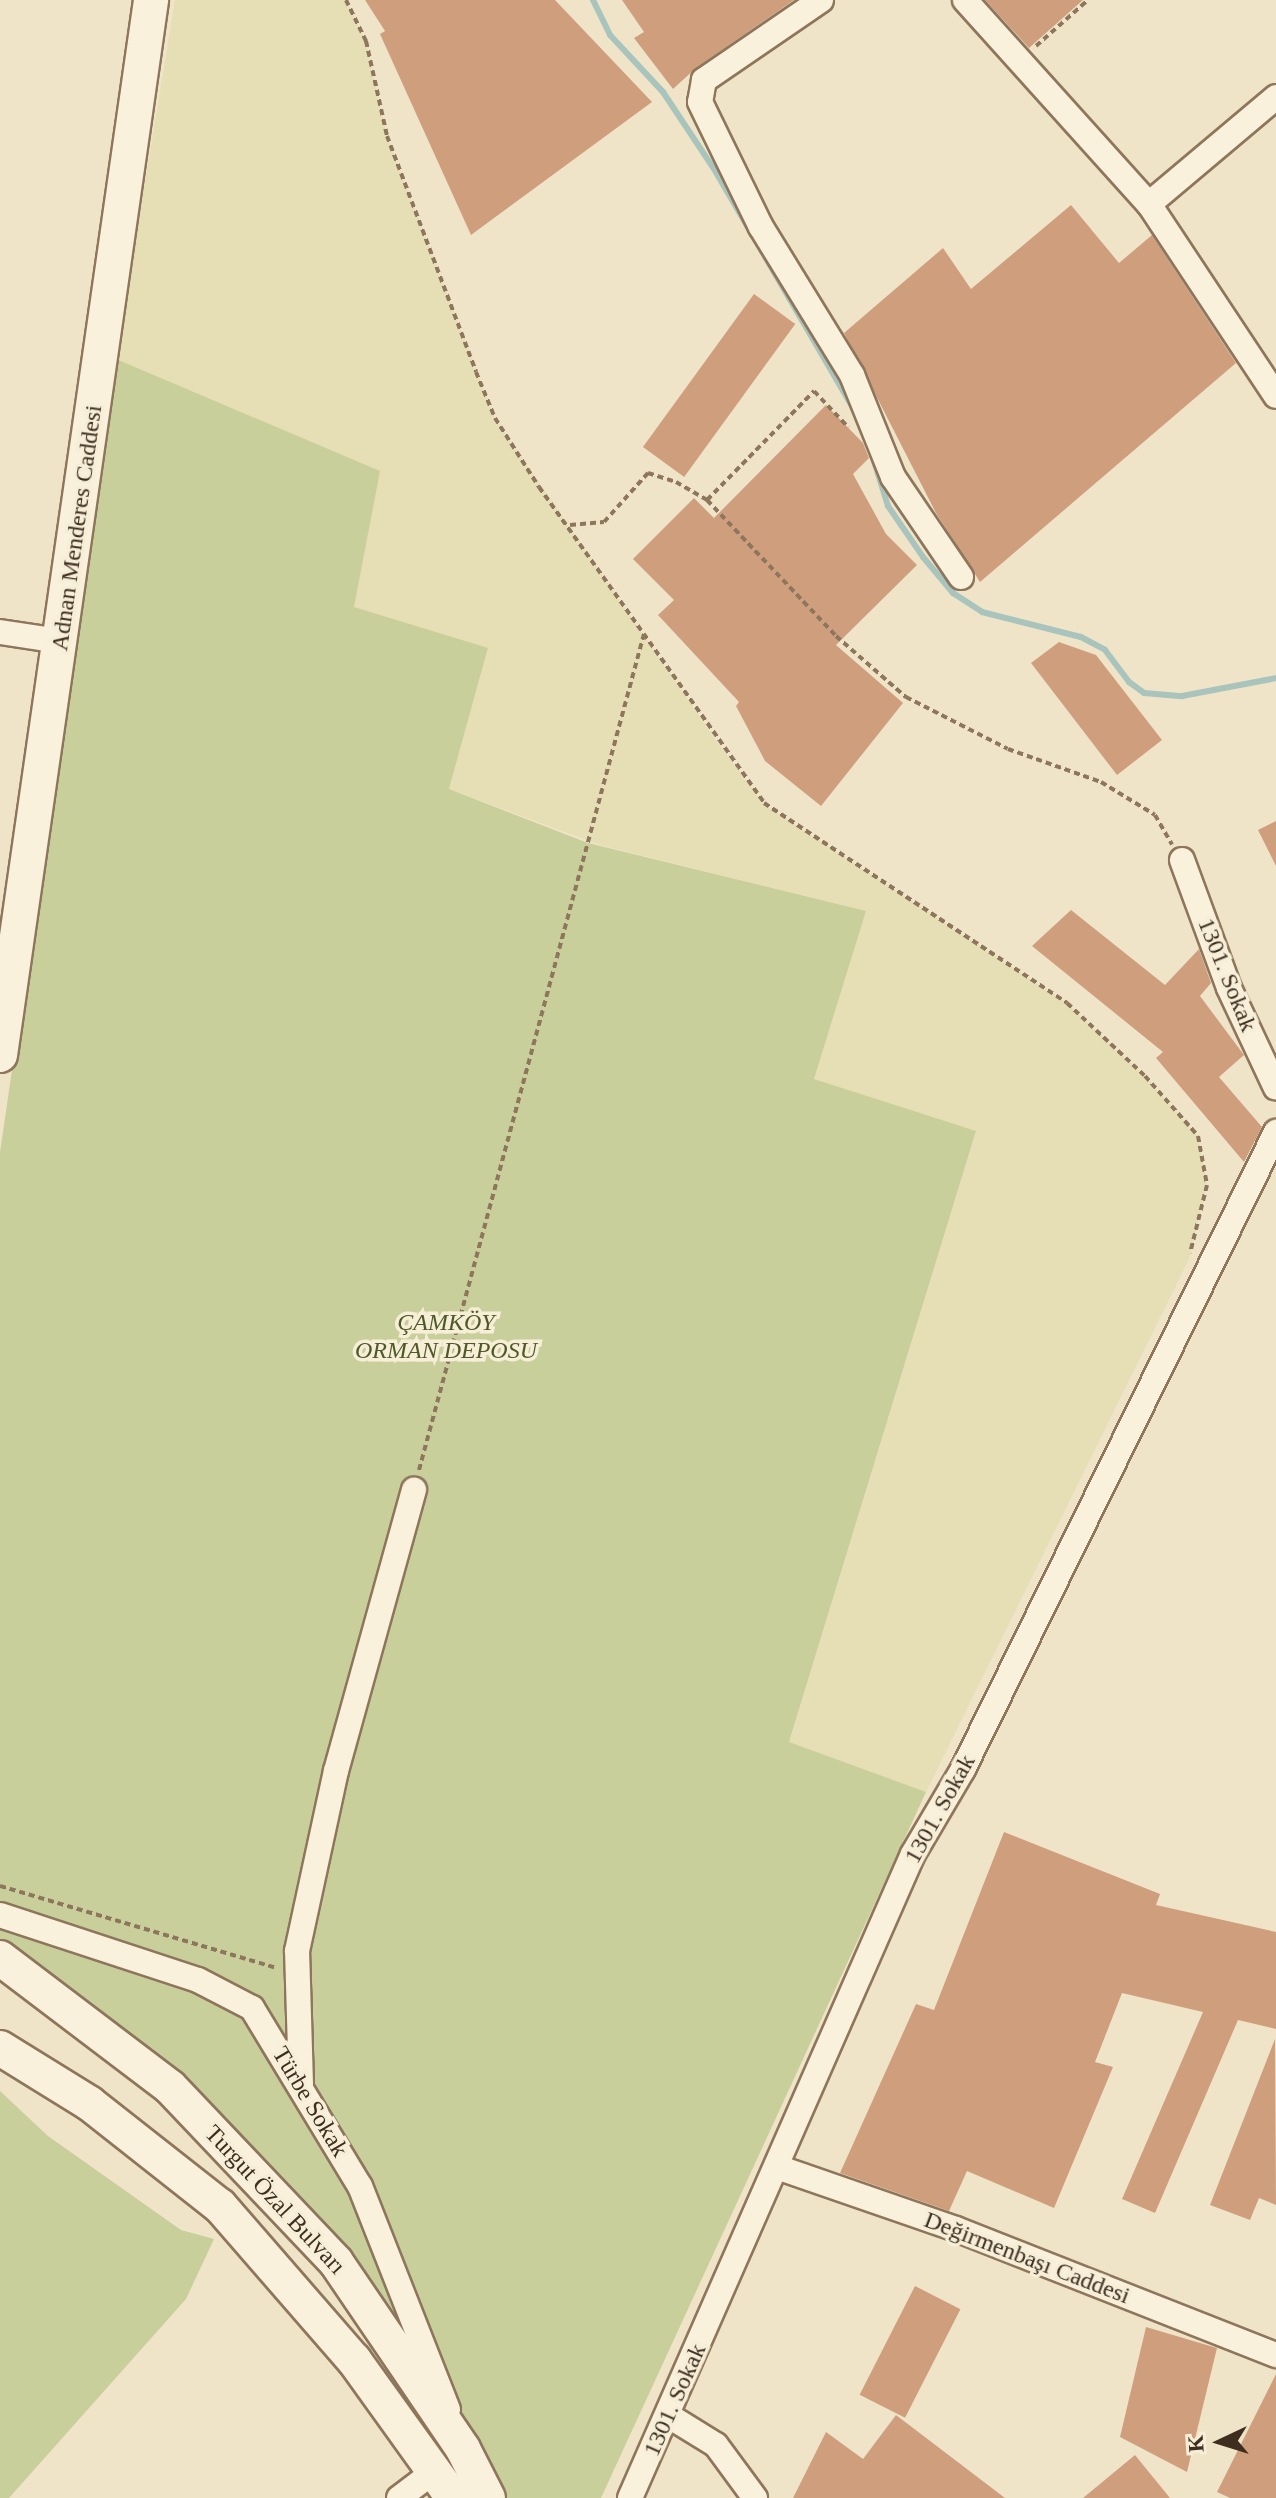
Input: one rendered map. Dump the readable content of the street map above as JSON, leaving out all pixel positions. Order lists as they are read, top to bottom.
{
  "streets": {
    "main road": ["Adnan Menderes Caddesi", "Turgut Özal Bulvarı"],
    "street": ["1301. Sokak", "Türbe Sokak", "Değirmenbaşı Caddesi"]
  },
  "crossings": [
    ["1301. Sokak", "Değirmenbaşı Caddesi"],
    ["Türbe Sokak", "Turgut Özal Bulvarı"]
  ],
  "parks": ["ÇAMKÖY ORMAN DEPOSU"],
  "north": "left"
}
